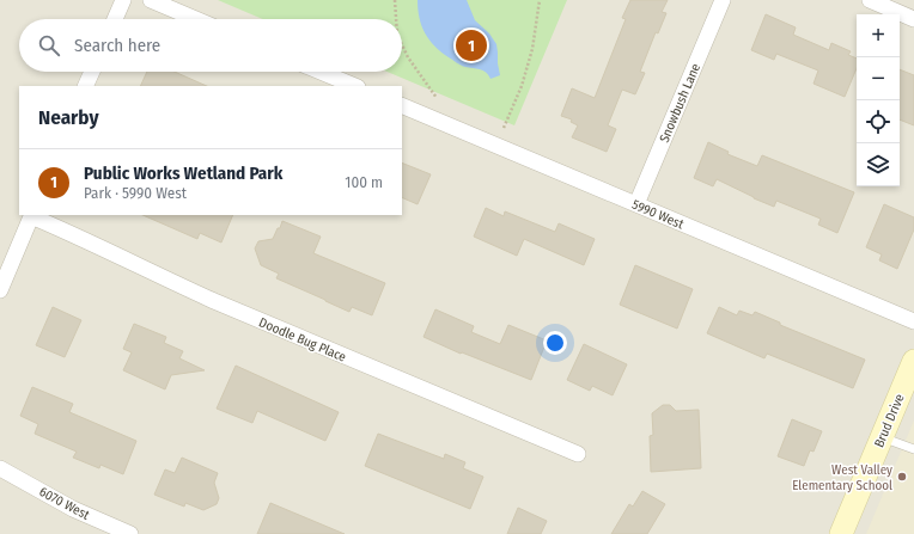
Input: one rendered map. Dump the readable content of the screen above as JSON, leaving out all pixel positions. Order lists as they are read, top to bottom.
{
  "streets": {
    "main road": ["Brud Drive"],
    "street": [
      "Snowbush Lane",
      "5990 West",
      "Doodle Bug Place",
      "6070 West"
    ]
  },
  "crossings": [
    ["Snowbush Lane", "5990 West"]
  ],
  "places": ["West Valley Elementary School"],
  "page": {
    "map_buttons": ["+", "−"],
    "search": "Search here",
    "pins": "1",
    "heading": "Nearby",
    "list": [
      {
        "mark": "1",
        "name": "Public Works Wetland Park",
        "note": "Park · 5990 West",
        "value": "100 m"
      }
    ]
  }
}
